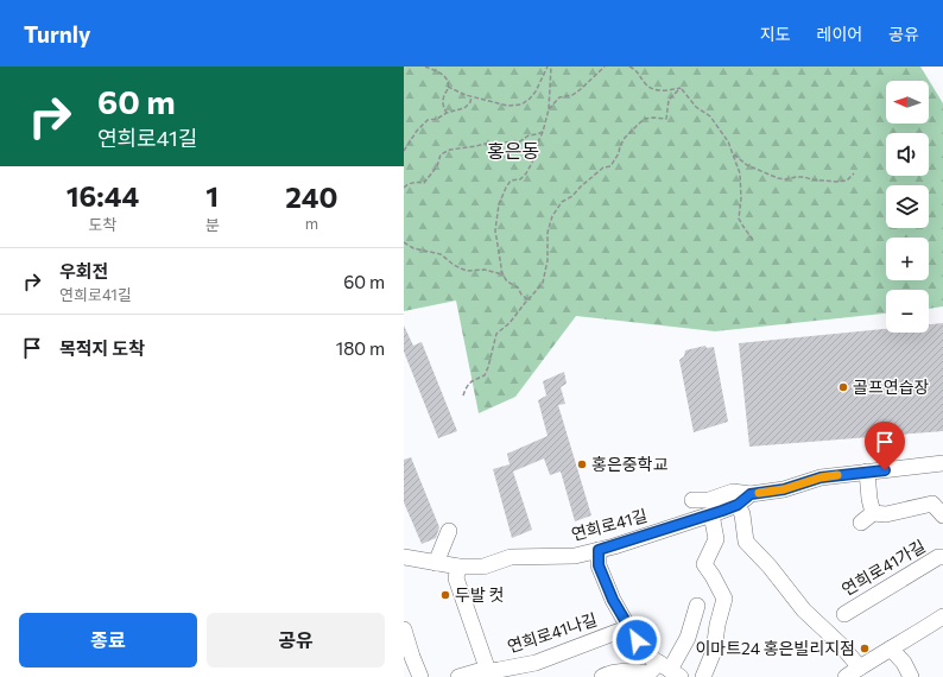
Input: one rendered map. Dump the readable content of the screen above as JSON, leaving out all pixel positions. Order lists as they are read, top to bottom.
{
  "streets": {
    "street": ["연희로41길", "연희로41가길", "연희로41나길"]
  },
  "crossings": [
    ["연희로41길", "연희로41나길"]
  ],
  "districts": ["홍은동"],
  "places": [
    "골프연습장",
    "홍은중학교",
    "두발 컷",
    "이마트24 홍은빌리지점"
  ],
  "north": "left",
  "page": {
    "header": "Turnly",
    "nav": ["지도", "레이어", "공유"],
    "turn": ["60 m", "연희로41길"],
    "map_buttons": ["+", "−"],
    "eta": [
      "16:44",
      "도착",
      "1",
      "분",
      "240",
      "m"
    ],
    "list": [
      {
        "name": "우회전",
        "note": "연희로41길",
        "value": "60 m"
      },
      {
        "name": "목적지 도착",
        "value": "180 m"
      }
    ],
    "buttons": ["종료", "공유"]
  }
}
